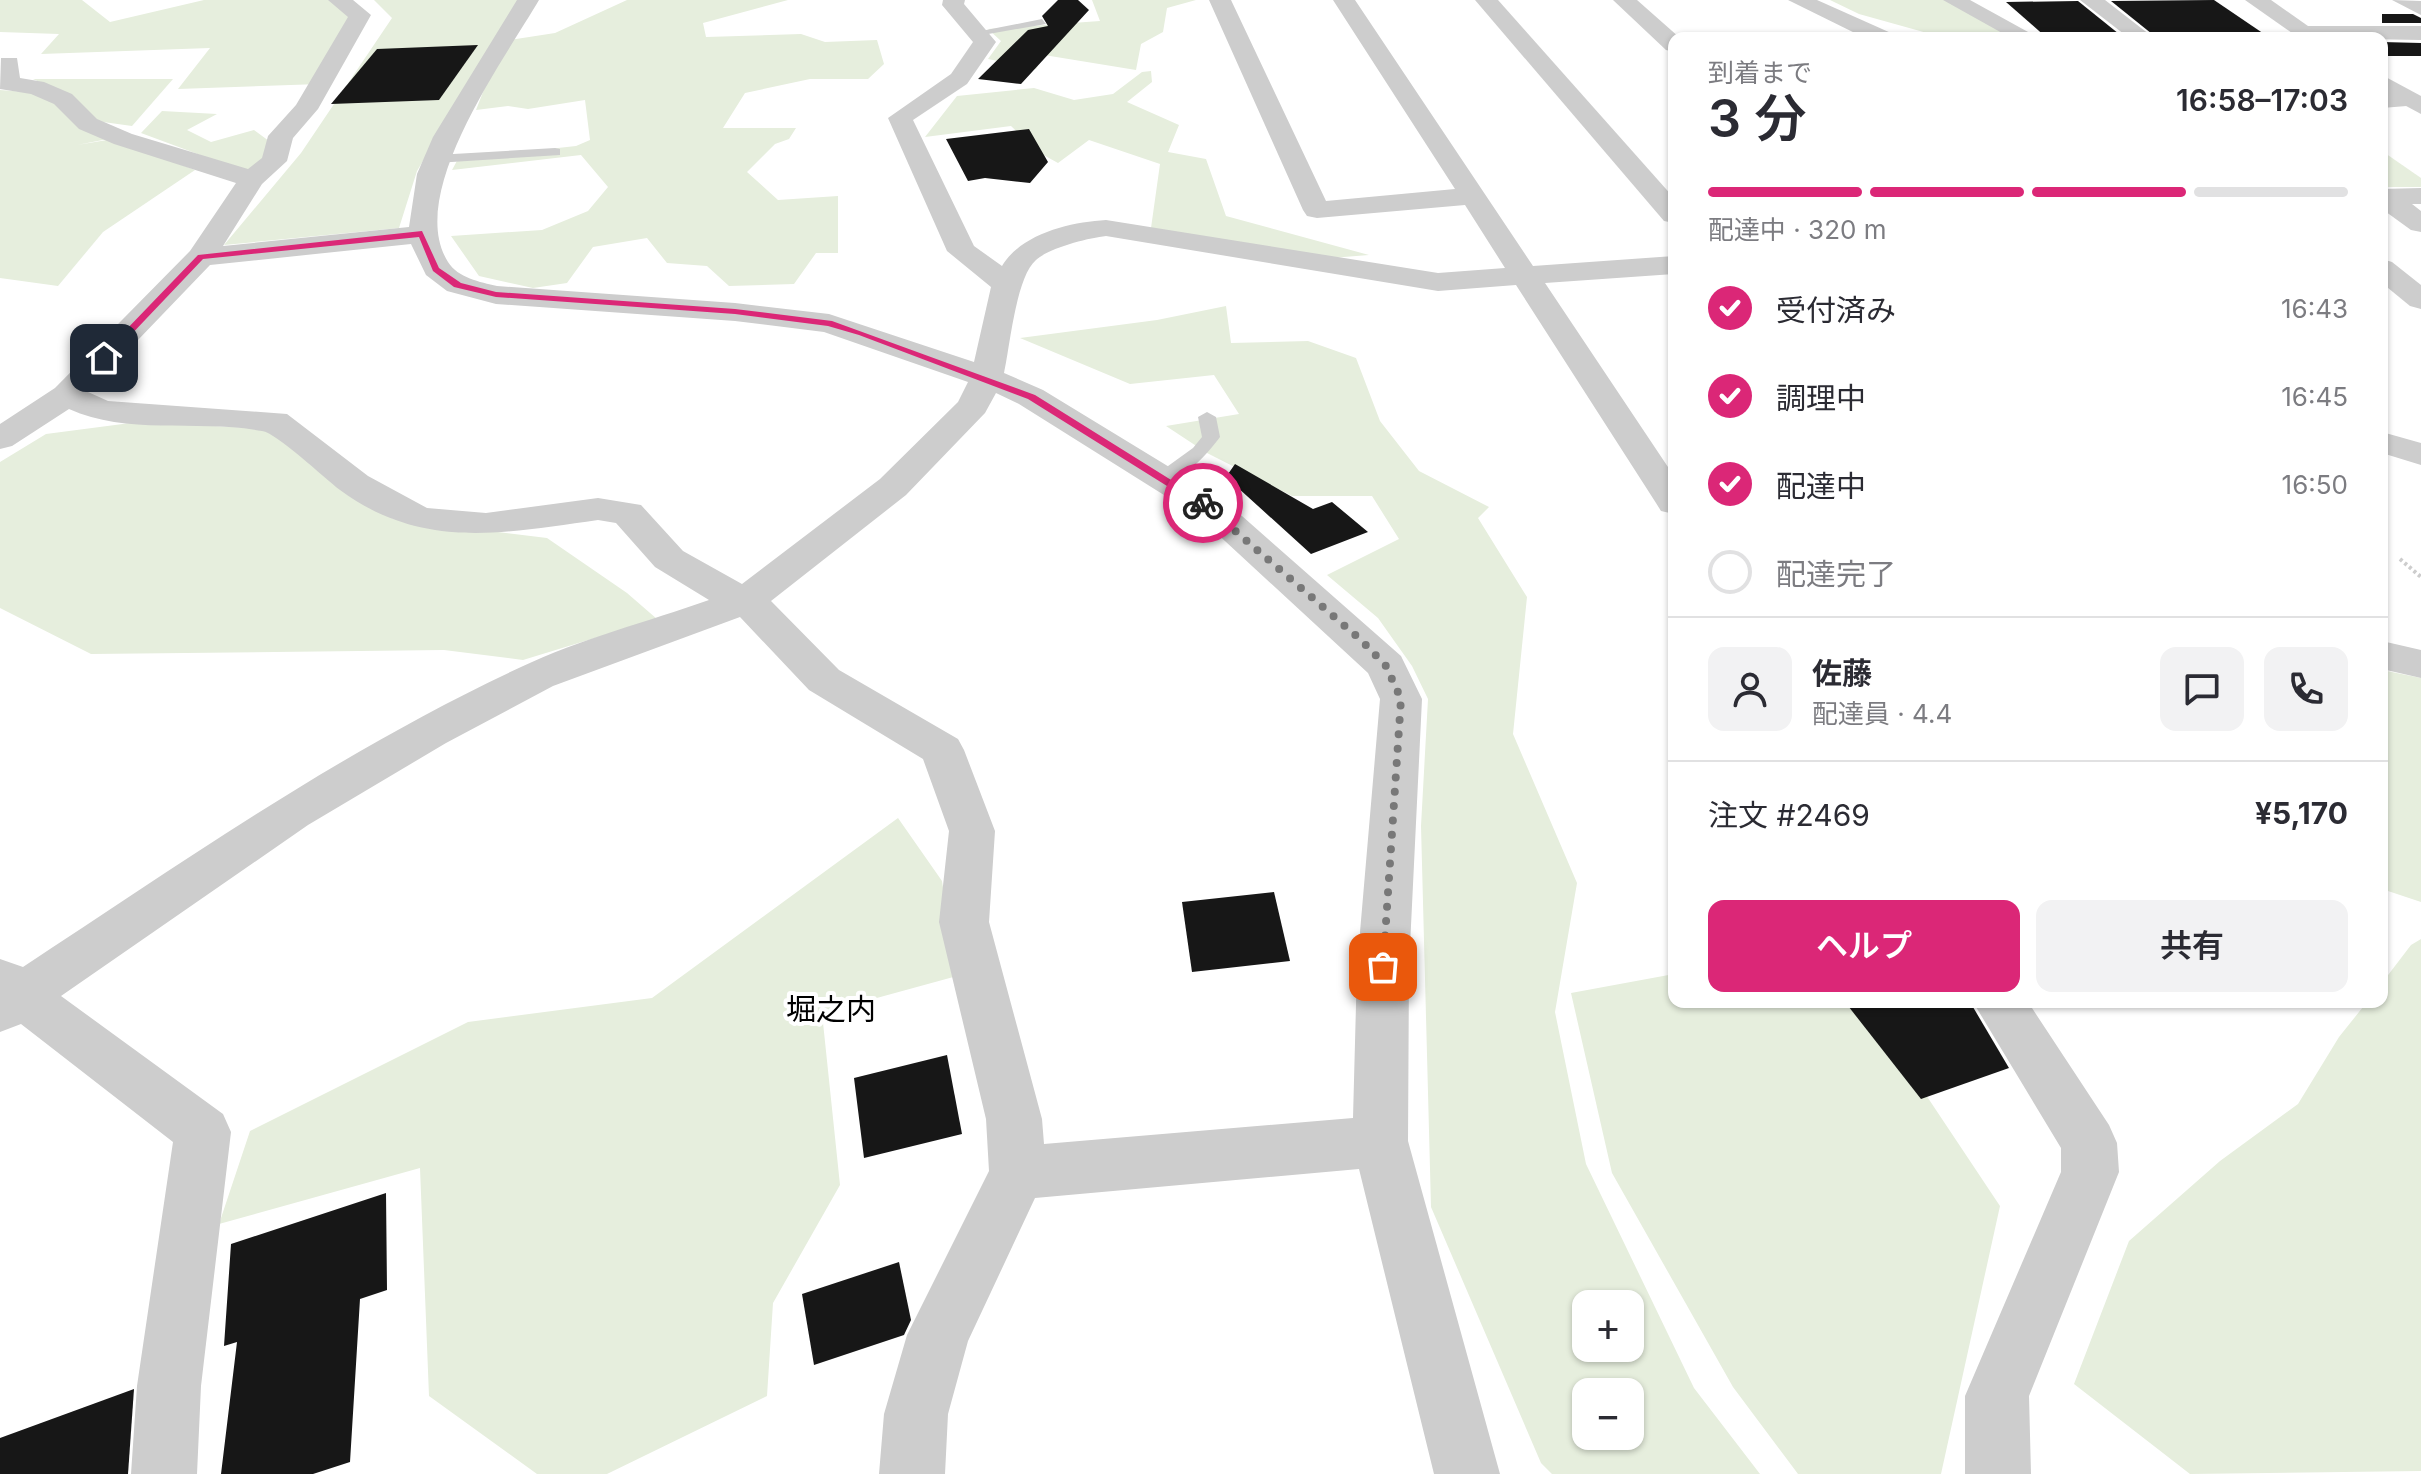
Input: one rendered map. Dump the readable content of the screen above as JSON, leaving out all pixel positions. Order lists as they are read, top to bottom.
{
  "districts": ["堀之内"],
  "page": {
    "heading": ["3 分", "到着まで", "16:58–17:03"],
    "panel": [
      "佐藤",
      "配達員 · 4.4",
      "注文 #2469",
      "¥5,170"
    ],
    "bar": "配達中 · 320 m",
    "list": [
      ["受付済み", "16:43"],
      ["調理中", "16:45"],
      ["配達中", "16:50"],
      "配達完了"
    ],
    "buttons": ["ヘルプ", "共有"],
    "map_buttons": ["+", "−"]
  }
}
